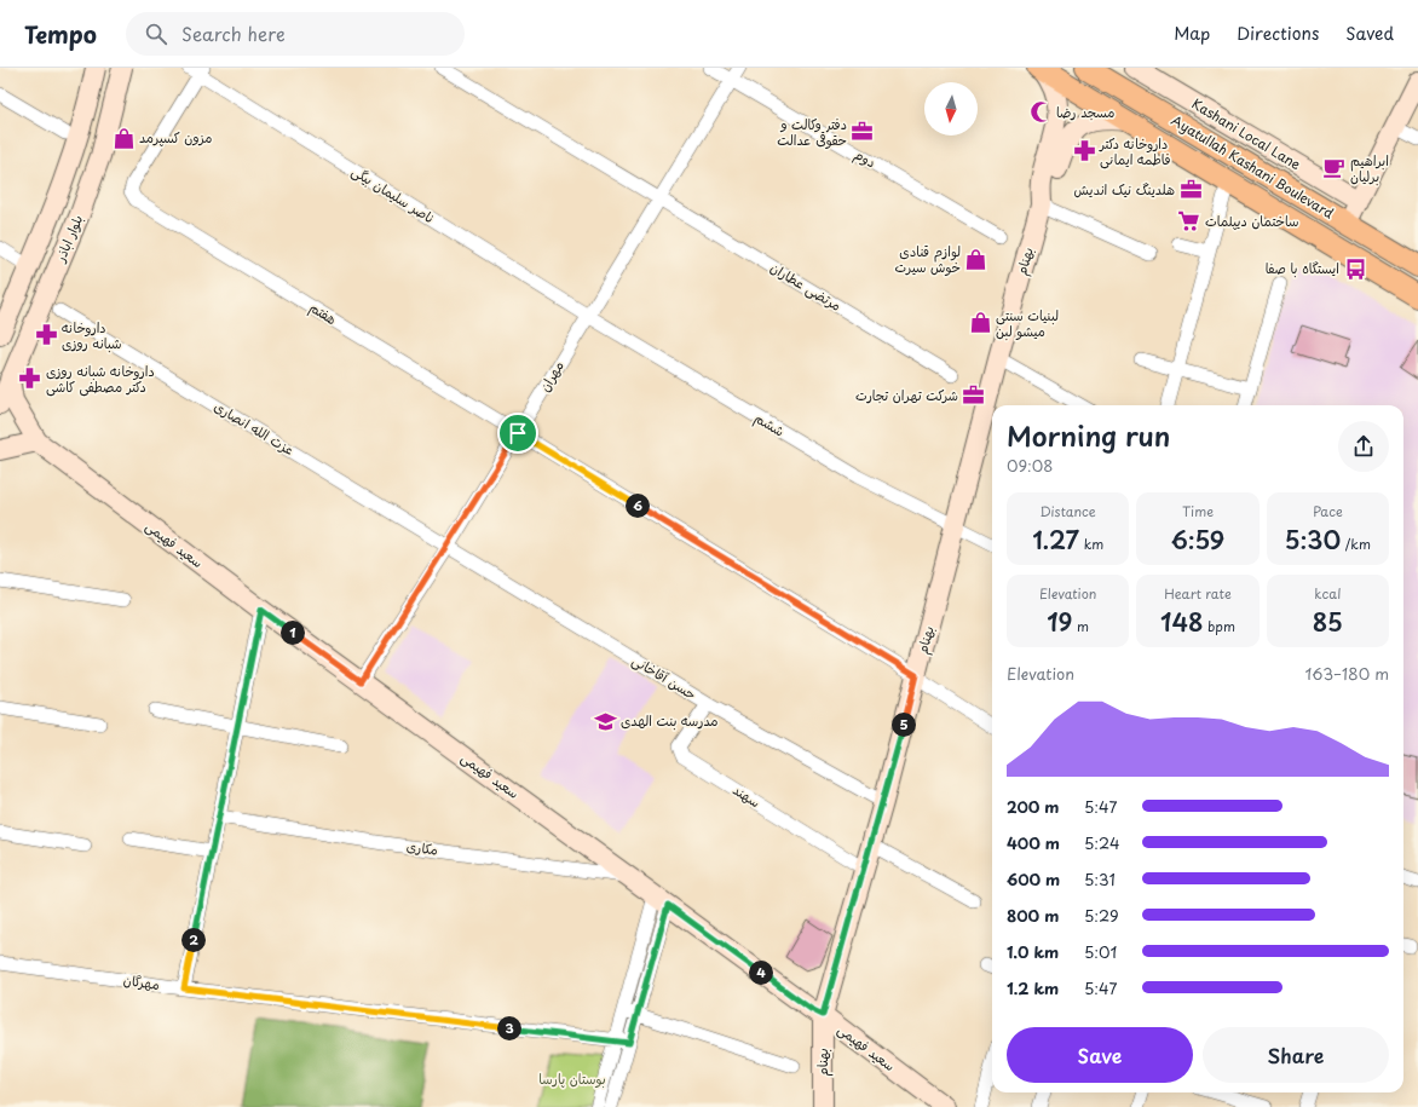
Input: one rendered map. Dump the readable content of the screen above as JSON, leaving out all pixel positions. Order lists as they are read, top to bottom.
{
  "streets": {
    "main road": [
      "Kashani Local Lane",
      "Ayatullah Kashani Boulevard",
      "بلوار اباذر",
      "بهنام",
      "سعید فهیمی"
    ],
    "street": [
      "دوم",
      "ناصر سلیمان بیگی",
      "مرتضی عطاران",
      "هفتم",
      "مهران",
      "ششم",
      "عزت الله انصاری",
      "حسن آقاخانی",
      "سهند",
      "مکاری",
      "مهرگان"
    ]
  },
  "crossings": [
    ["دوم", "مهران"],
    ["Ayatullah Kashani Boulevard", "بهنام"],
    ["ناصر سلیمان بیگی", "هفتم"],
    ["ناصر سلیمان بیگی", "مهران"],
    ["ناصر سلیمان بیگی", "ششم"],
    ["بهنام", "هفتم"],
    ["بهنام", "ششم"],
    ["بهنام", "سعید فهیمی"],
    ["بهنام", "حسن آقاخانی"],
    ["بهنام", "سهند"],
    ["مرتضی عطاران", "مهران"],
    ["هفتم", "مهران"],
    ["مهران", "ششم"],
    ["مهران", "عزت الله انصاری"],
    ["مهران", "سعید فهیمی"],
    ["مهران", "حسن آقاخانی"],
    ["عزت الله انصاری", "حسن آقاخانی"],
    ["سعید فهیمی", "مکاری"],
    ["حسن آقاخانی", "سهند"]
  ],
  "parks": ["بوستان پارسا"],
  "places": {
    "mosque": ["مسجد رضا"],
    "office": ["دفتر وکالت و حقوقی عدالت", "هلدینگ نیک اندیش", "شرکت تهران تجارت"],
    "shop": ["مزون کسپرمد", "لوازم قنادی خوش سیرت", "لبنیات سنتی میشو لبن"],
    "pharmacy": ["داروخانه دکتر فاطمه ایمانی", "داروخانه شبانه روزی", "داروخانه شبانه روزی دکتر مصطفی کاشی"],
    "cafe": ["ابراهیم برلیان"],
    "supermarket": ["ساختمان دیپلمات"],
    "bus stop": ["ایستگاه با صفا"],
    "school or university": ["مدرسه بنت الهدی"]
  },
  "north": "bottom",
  "page": {
    "header": "Tempo",
    "search": "Search here",
    "nav": ["Map", "Directions", "Saved"],
    "heading": ["Morning run", "09:08"],
    "stats": [
      ["Distance", "1.27 km"],
      ["Time", "6:59"],
      ["Pace", "5:30 /km"],
      ["Elevation", "19 m"],
      ["Heart rate", "148 bpm"],
      ["kcal", "85"]
    ],
    "pins": [
      "6",
      "1",
      "5",
      "2",
      "4",
      "3"
    ],
    "chart": ["Elevation", "163–180 m"],
    "list": [
      {
        "name": "200 m",
        "note": "5:47"
      },
      {
        "name": "400 m",
        "note": "5:24"
      },
      {
        "name": "600 m",
        "note": "5:31"
      },
      {
        "name": "800 m",
        "note": "5:29"
      },
      {
        "name": "1.0 km",
        "note": "5:01"
      },
      {
        "name": "1.2 km",
        "note": "5:47"
      }
    ],
    "buttons": ["Save", "Share"]
  }
}
